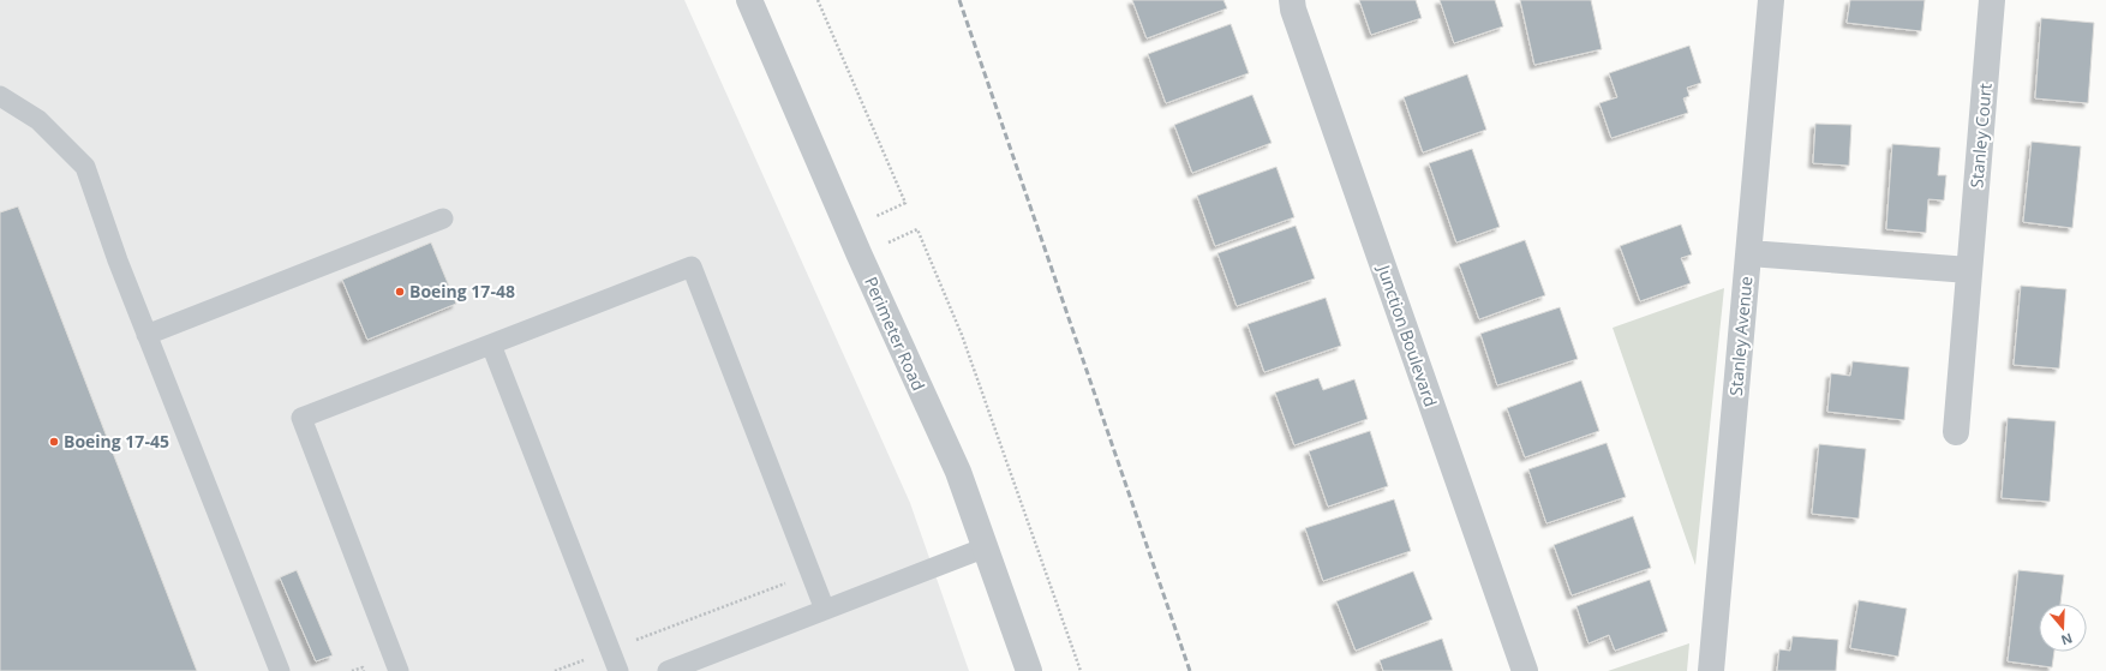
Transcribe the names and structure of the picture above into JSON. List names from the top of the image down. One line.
{"streets":{"street":["Stanley Court","Perimeter Road","Junction Boulevard","Stanley Avenue"]},"places":["Boeing 17-48","Boeing 17-45"],"north":"bottom"}
